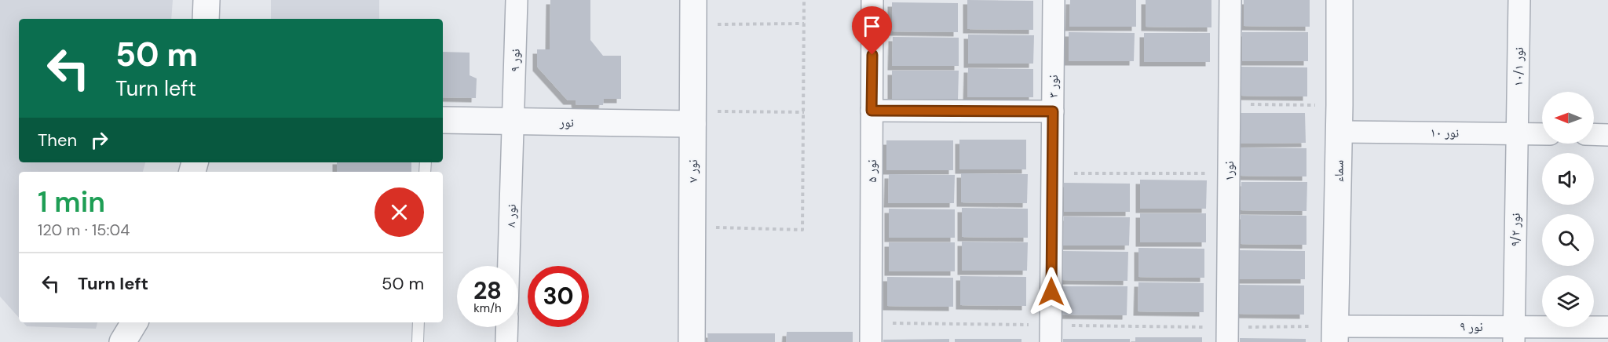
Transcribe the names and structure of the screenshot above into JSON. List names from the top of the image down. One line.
{"streets":{"street":["نور ۹","نور ۱۰/۱","نور ۳","نور","نور ۱۰","نور ۷","نور ۵","نور۱","سماء","نور ۸","نور ۹/۲"]},"crossings":[["نور ۹","نور"],["نور ۹","سماء"],["نور ۹","نور ۸"],["نور ۹","نور ۹/۲"],["نور ۱۰/۱","نور ۱۰"],["نور ۱۰/۱","نور ۹/۲"],["نور","نور ۷"],["نور","نور ۸"],["نور ۱۰","سماء"],["نور ۱۰","نور ۹/۲"]],"north":"left","page":{"turn":["50 m","Turn left"],"then":"Then","heading":["1 min","120 m · 15:04"],"list":[{"name":"Turn left","value":"50 m"}],"speed":"28 km/h","limit":"30"}}
